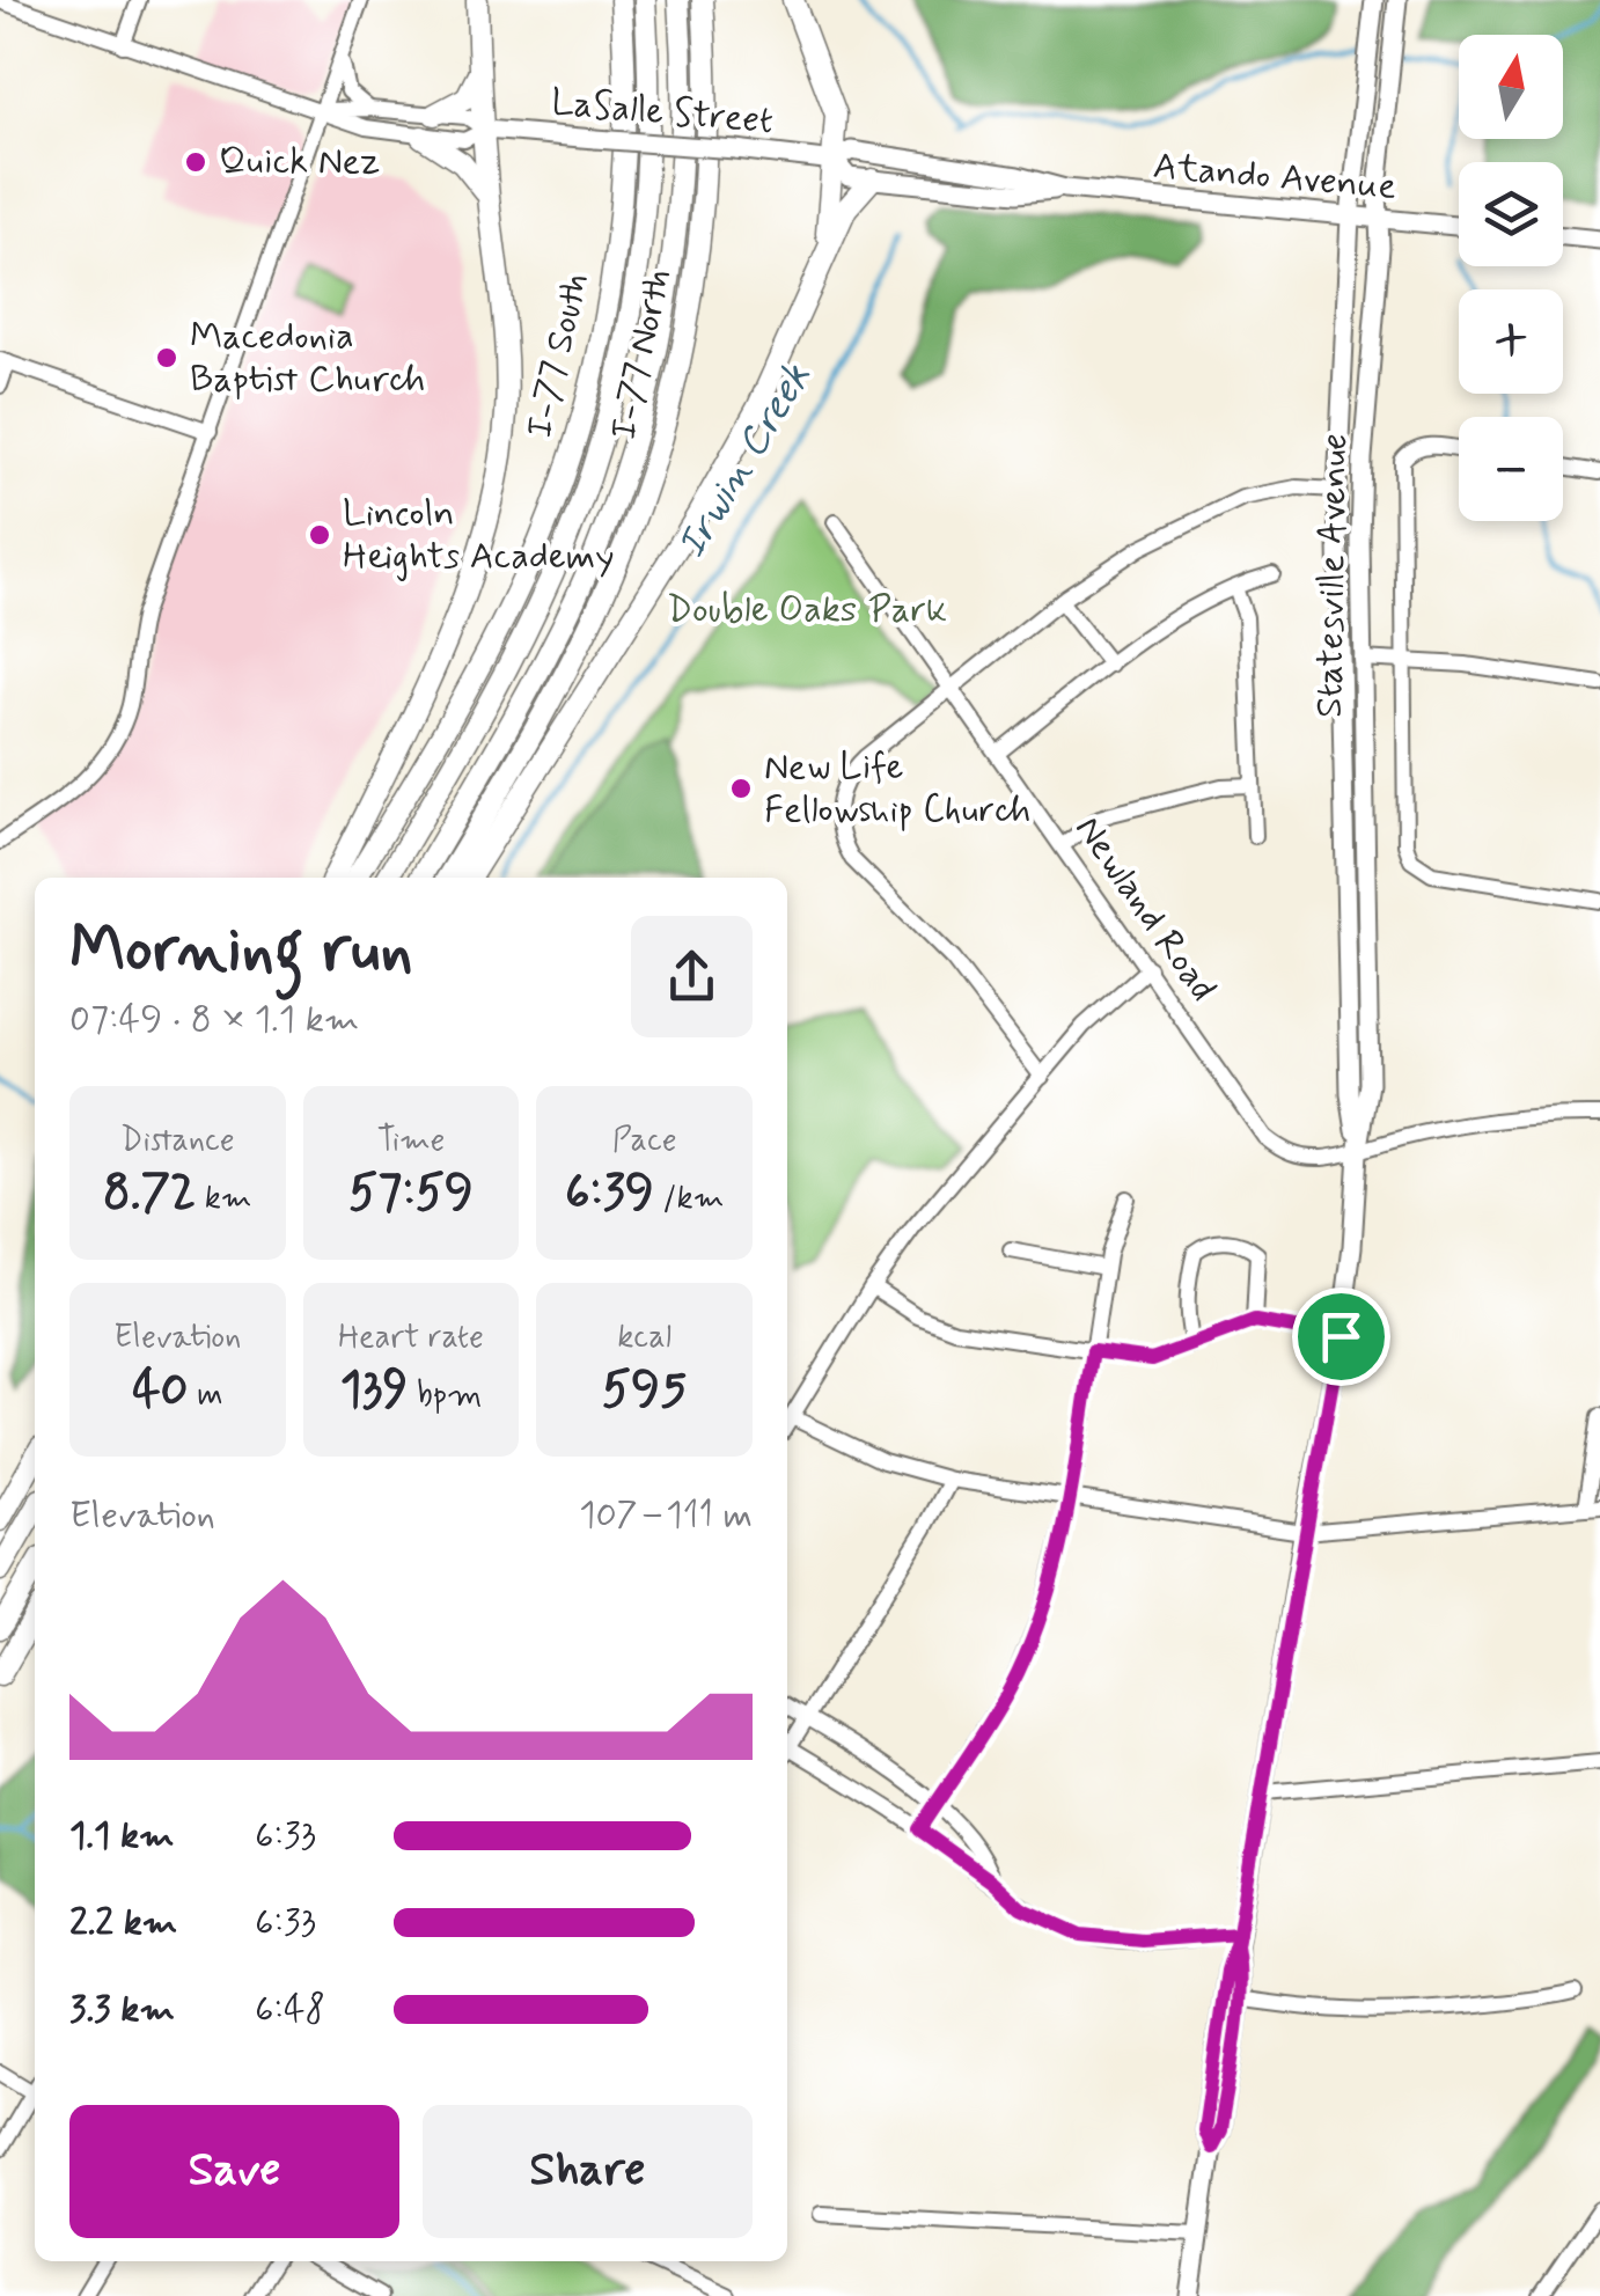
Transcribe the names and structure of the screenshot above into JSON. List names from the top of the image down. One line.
{"streets":{"highway":["I-77 North","I-77 South"],"main road":["LaSalle Street","Atando Avenue","Statesville Avenue"],"street":["Newland Road"]},"crossings":[["LaSalle Street","Atando Avenue"],["Atando Avenue","Statesville Avenue"],["Statesville Avenue","Newland Road"]],"water":["Irwin Creek"],"parks":["Double Oaks Park"],"places":["Quick Nez","Macedonia Baptist Church","Lincoln Heights Academy","New Life Fellowship Church"],"north":"top","page":{"map_buttons":["+","−"],"heading":["Morning run","07:49 · 8 × 1.1 km"],"stats":[["Distance","8.72 km"],["Time","57:59"],["Pace","6:39 /km"],["Elevation","40 m"],["Heart rate","139 bpm"],["kcal","595"]],"chart":["Elevation","107–111 m"],"list":[{"name":"1.1 km","note":"6:33"},{"name":"2.2 km","note":"6:33"},{"name":"3.3 km","note":"6:48"}],"buttons":["Save","Share"]}}
